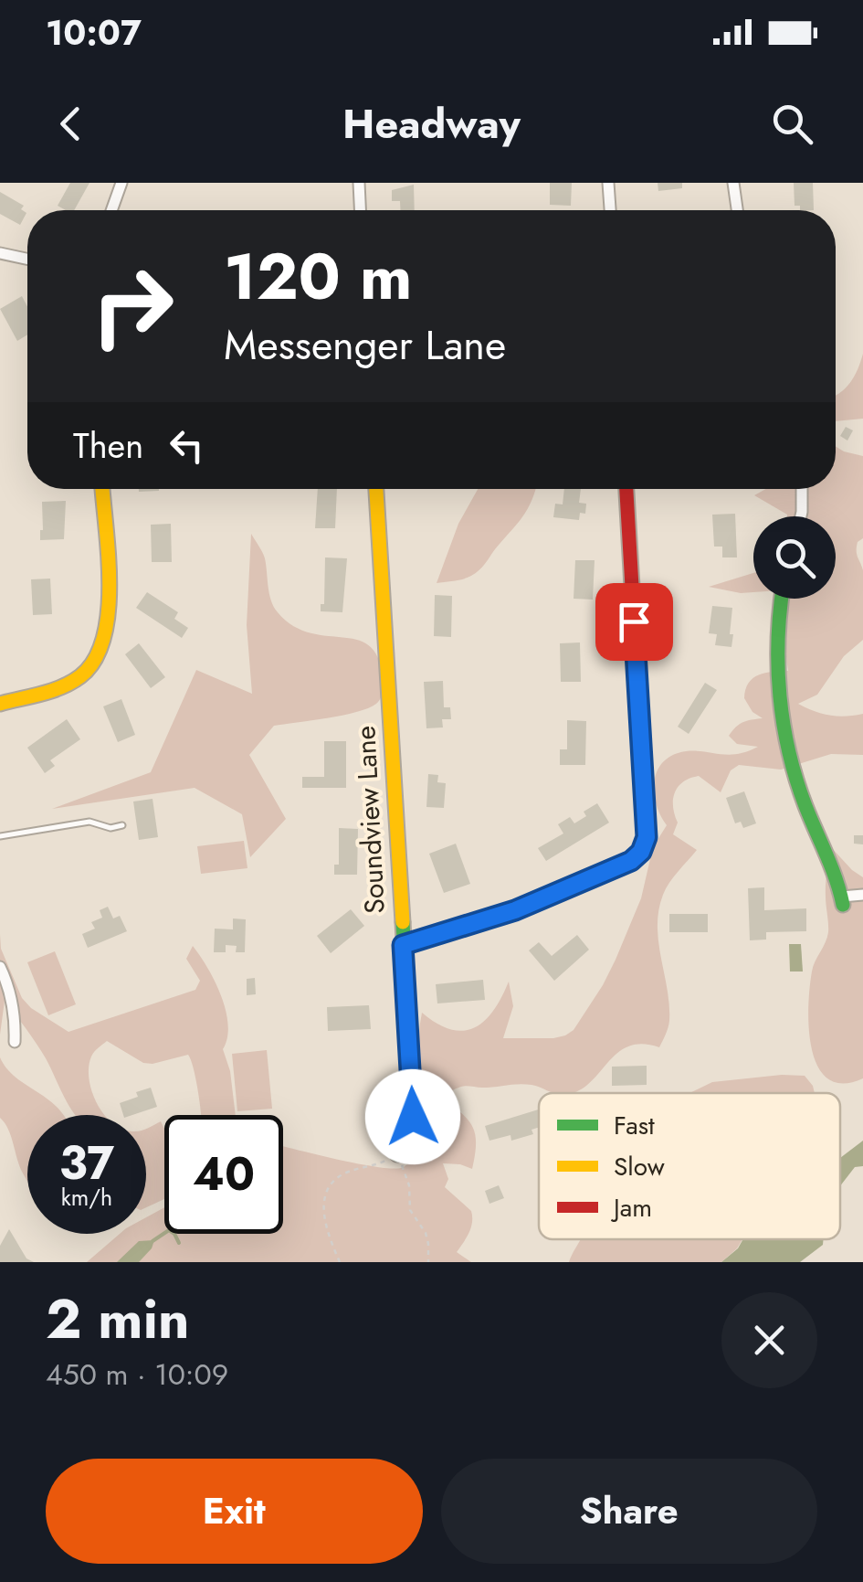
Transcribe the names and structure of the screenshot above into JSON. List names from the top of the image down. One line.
{"streets":{"street":["Soundview Lane"]},"legend":["Fast","Slow","Jam"],"page":{"status":"10:07","header":"Headway","turn":["120 m","Messenger Lane"],"then":"Then","speed":"37 km/h","limit":"40","heading":["2 min","450 m · 10:09"],"buttons":["Exit","Share"]}}
